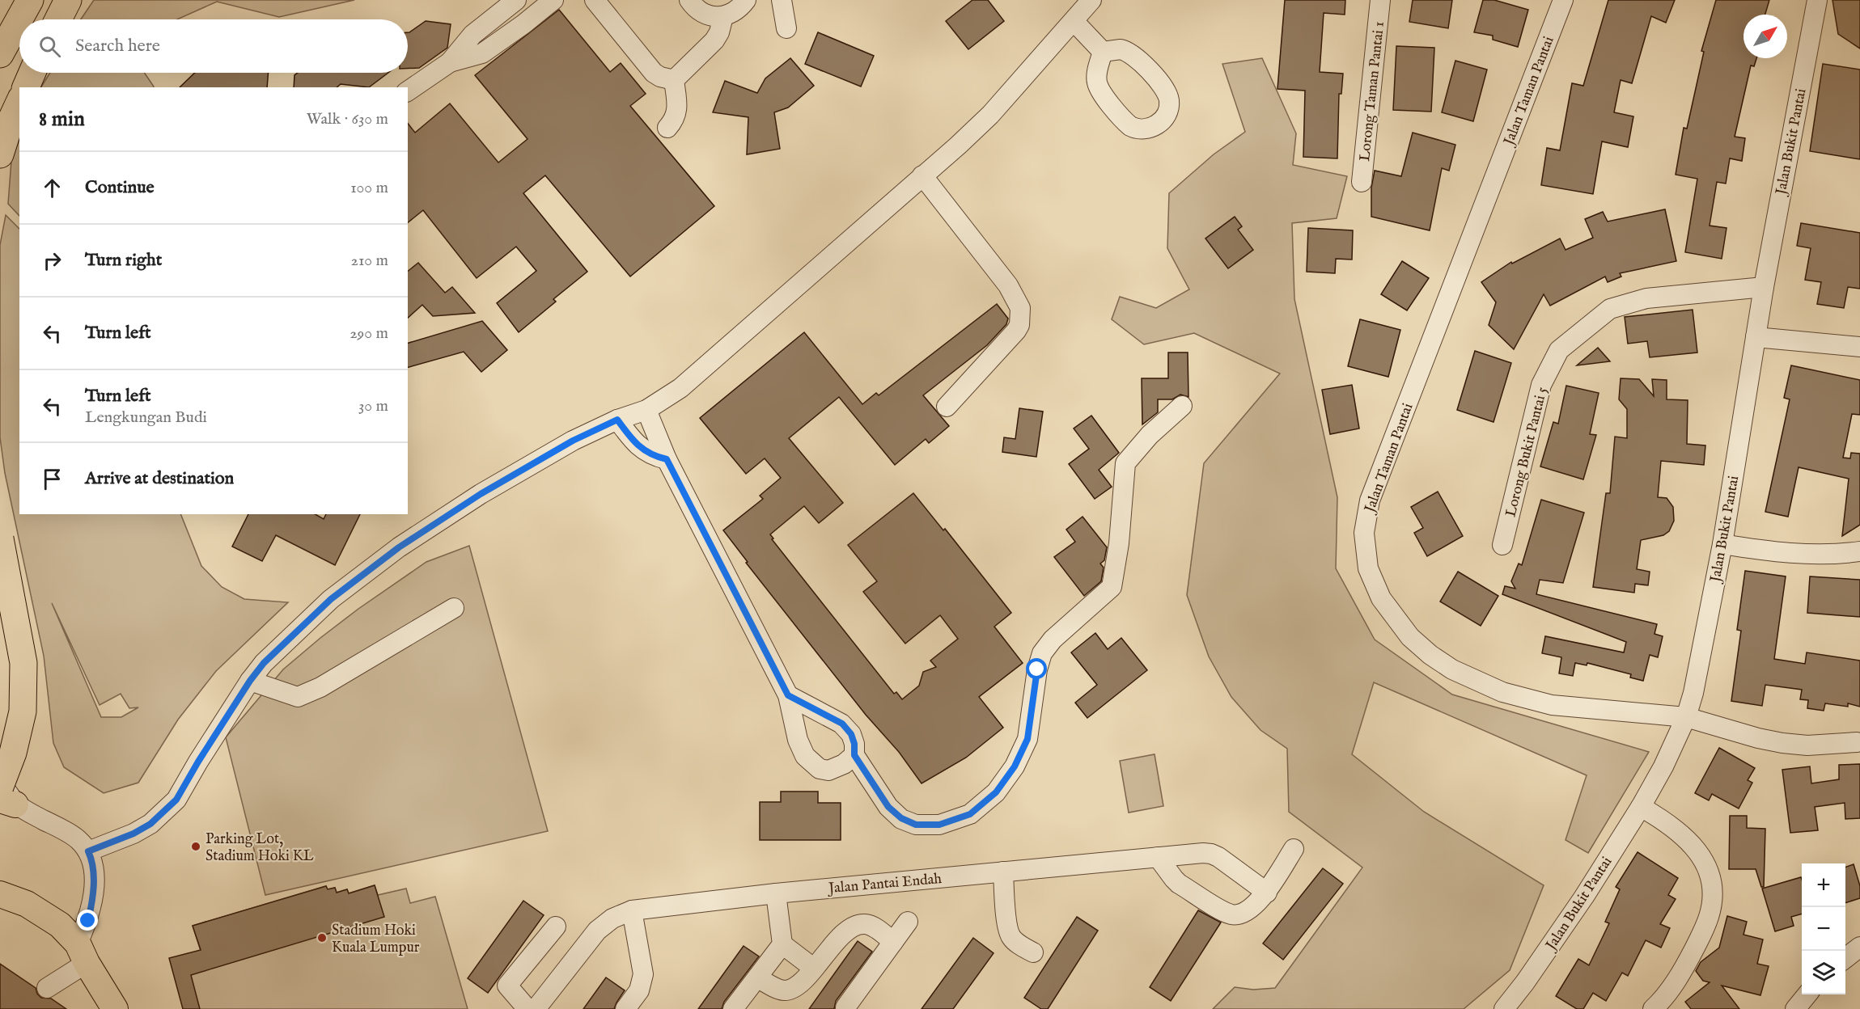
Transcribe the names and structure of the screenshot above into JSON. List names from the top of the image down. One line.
{"streets":{"street":["Jalan Taman Pantai","Lorong Taman Pantai 1","Jalan Bukit Pantai","Lorong Bukit Pantai 5","Jalan Pantai Endah"]},"crossings":[["Jalan Taman Pantai","Jalan Bukit Pantai"],["Jalan Bukit Pantai","Lorong Bukit Pantai 5"]],"places":["Parking Lot, Stadium Hoki KL","Stadium Hoki Kuala Lumpur"],"north":"top right","page":{"search":"Search here","heading":["8 min","Walk · 630 m"],"list":[["Continue","100 m"],["Turn right","210 m"],["Turn left","290 m"],["Turn left","Lengkungan Budi","30 m"],"Arrive at destination"],"map_buttons":["+","−"]}}
